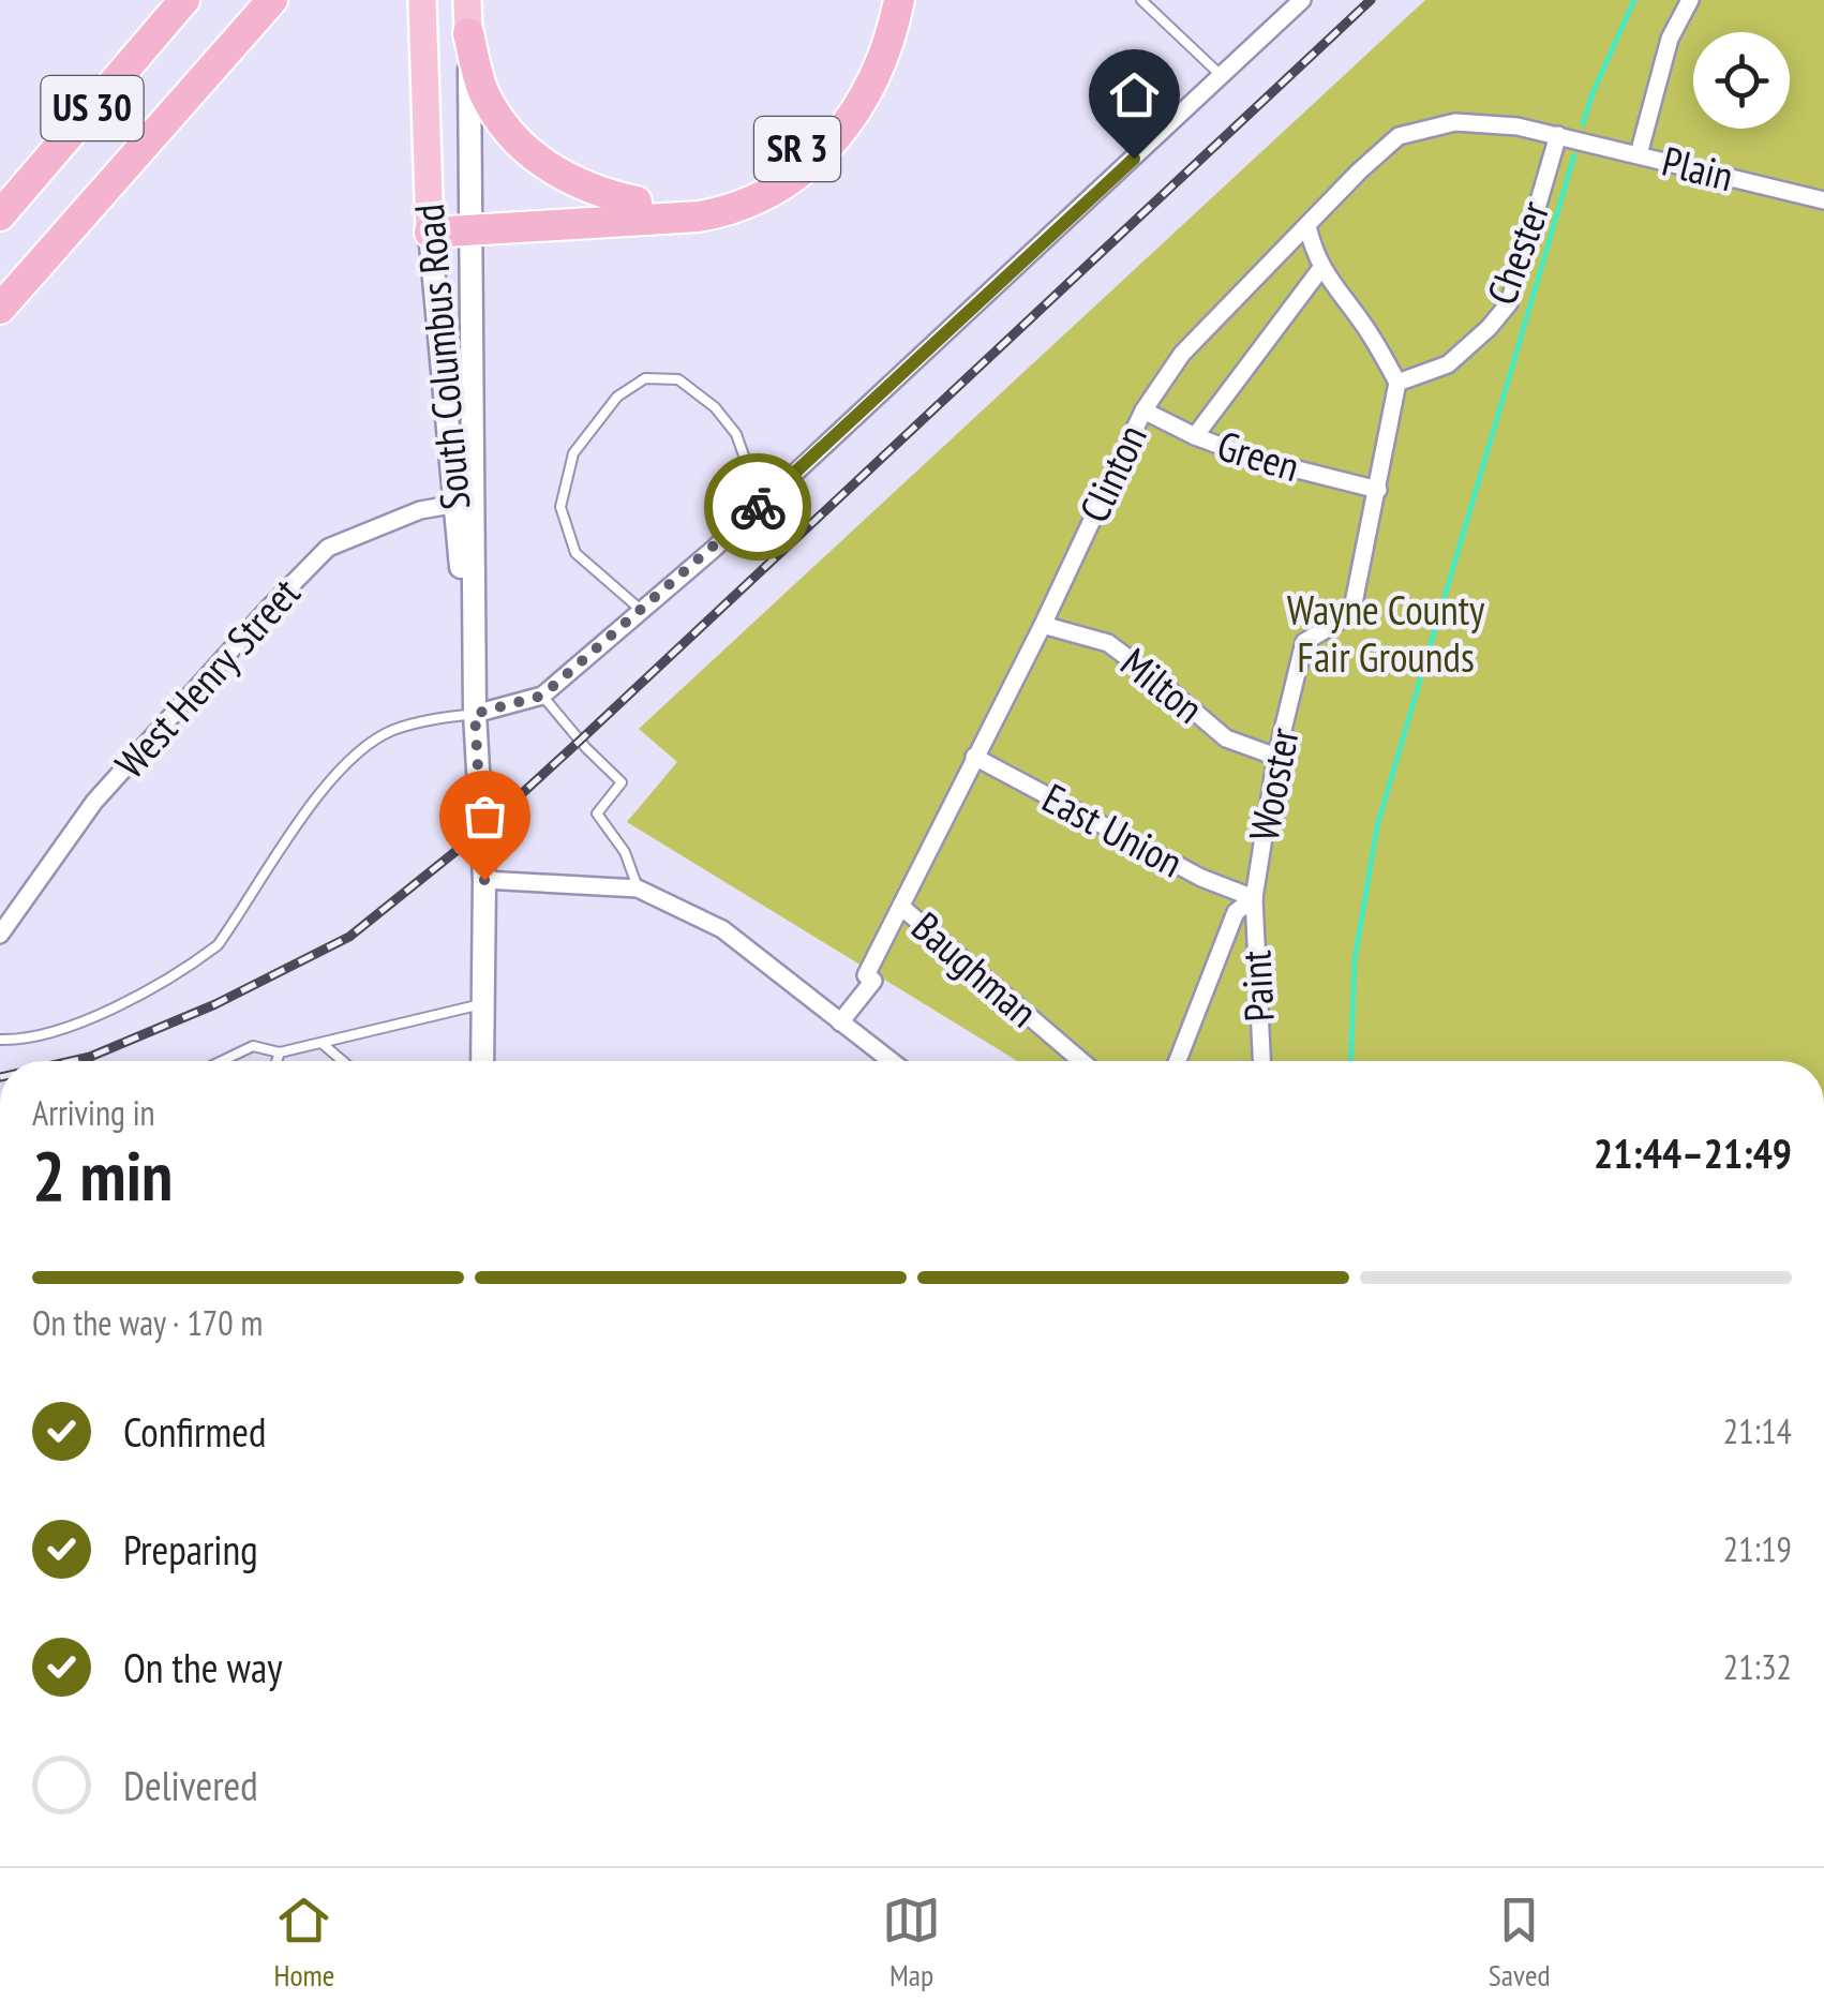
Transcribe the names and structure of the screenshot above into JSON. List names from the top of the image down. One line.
{"streets":{"highway":["US 30","SR 3","South Columbus Road"],"street":["Plain","Chester","Green","Clinton","West Henry Street","Milton","Wooster","East Union","Baughman","Paint"]},"crossings":[["SR 3","South Columbus Road"],["Plain","Chester"],["Plain","Clinton"],["Chester","Clinton"],["Chester","Wooster"],["South Columbus Road","West Henry Street"],["Green","Clinton"],["Green","Wooster"],["Clinton","Milton"],["Clinton","East Union"],["Clinton","Baughman"],["Milton","Wooster"],["Wooster","East Union"],["Wooster","Paint"],["East Union","Paint"]],"parks":["Wayne County Fair Grounds"],"page":{"heading":["2 min","Arriving in","21:44–21:49"],"bar":"On the way · 170 m","list":[["Confirmed","21:14"],["Preparing","21:19"],["On the way","21:32"],"Delivered"],"tabs":["Home","Map","Saved"]}}
